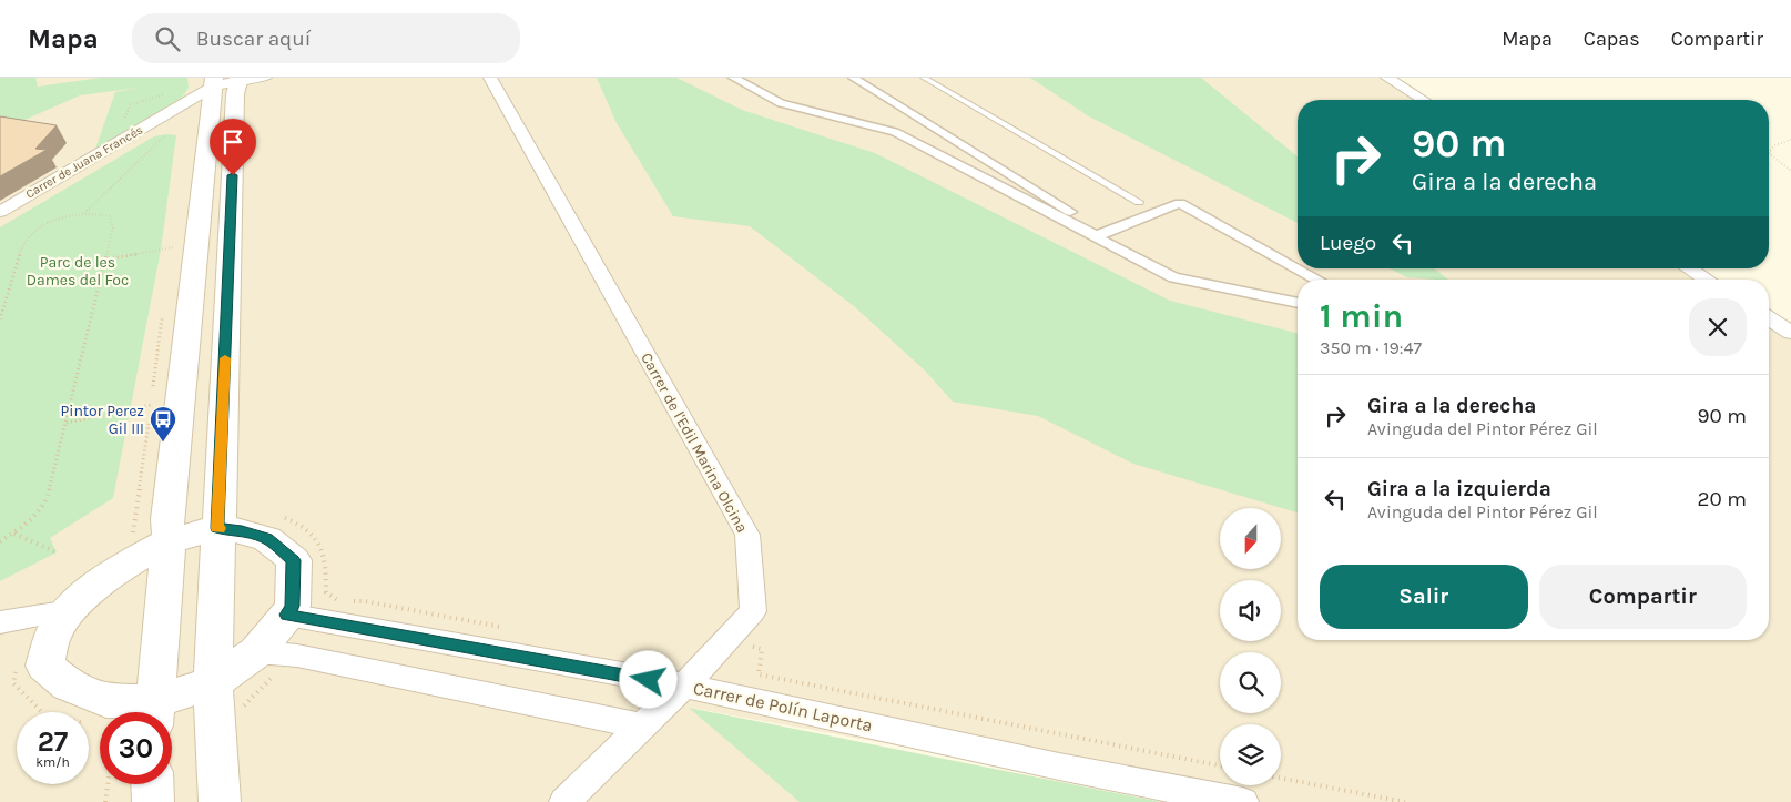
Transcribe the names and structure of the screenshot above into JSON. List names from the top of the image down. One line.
{"streets":{"street":["Carrer de Juana Francés","Carrer de l'Edil Marina Olcina","Carrer de Polín Laporta"]},"crossings":[["Carrer de l'Edil Marina Olcina","Carrer de Polín Laporta"]],"parks":["Parc de les Dames del Foc"],"places":{"bus stop":["Pintor Perez Gil III"]},"north":"bottom","page":{"header":"Mapa","search":"Buscar aquí","nav":["Mapa","Capas","Compartir"],"turn":["90 m","Gira a la derecha"],"then":"Luego","heading":["1 min","350 m · 19:47"],"list":[{"name":"Gira a la derecha","note":"Avinguda del Pintor Pérez Gil","value":"90 m"},{"name":"Gira a la izquierda","note":"Avinguda del Pintor Pérez Gil","value":"20 m"}],"buttons":["Salir","Compartir"],"speed":"27 km/h","limit":"30"}}
